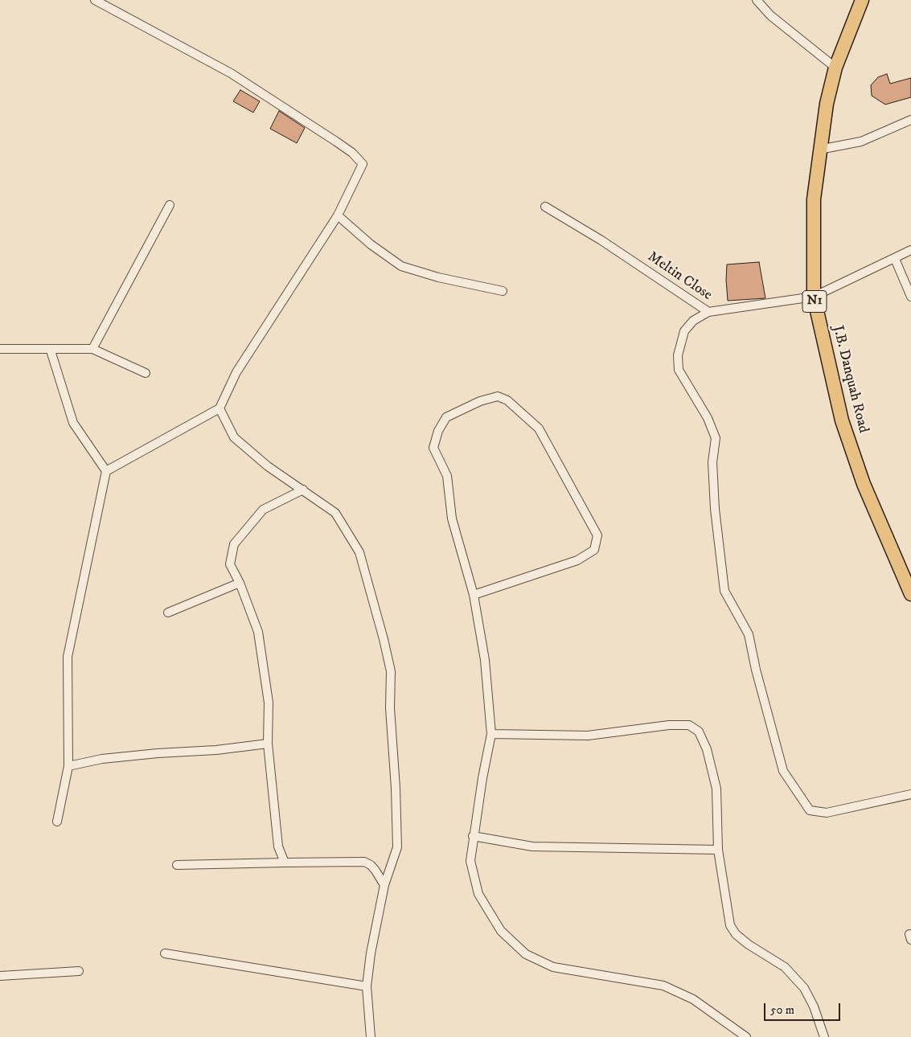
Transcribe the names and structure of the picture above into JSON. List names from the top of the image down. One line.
{"streets":{"highway":["N1","J.B. Danquah Road"],"street":["Meltin Close"]},"crossings":[["Meltin Close","J.B. Danquah Road"]],"scale_bar":"50 m"}
